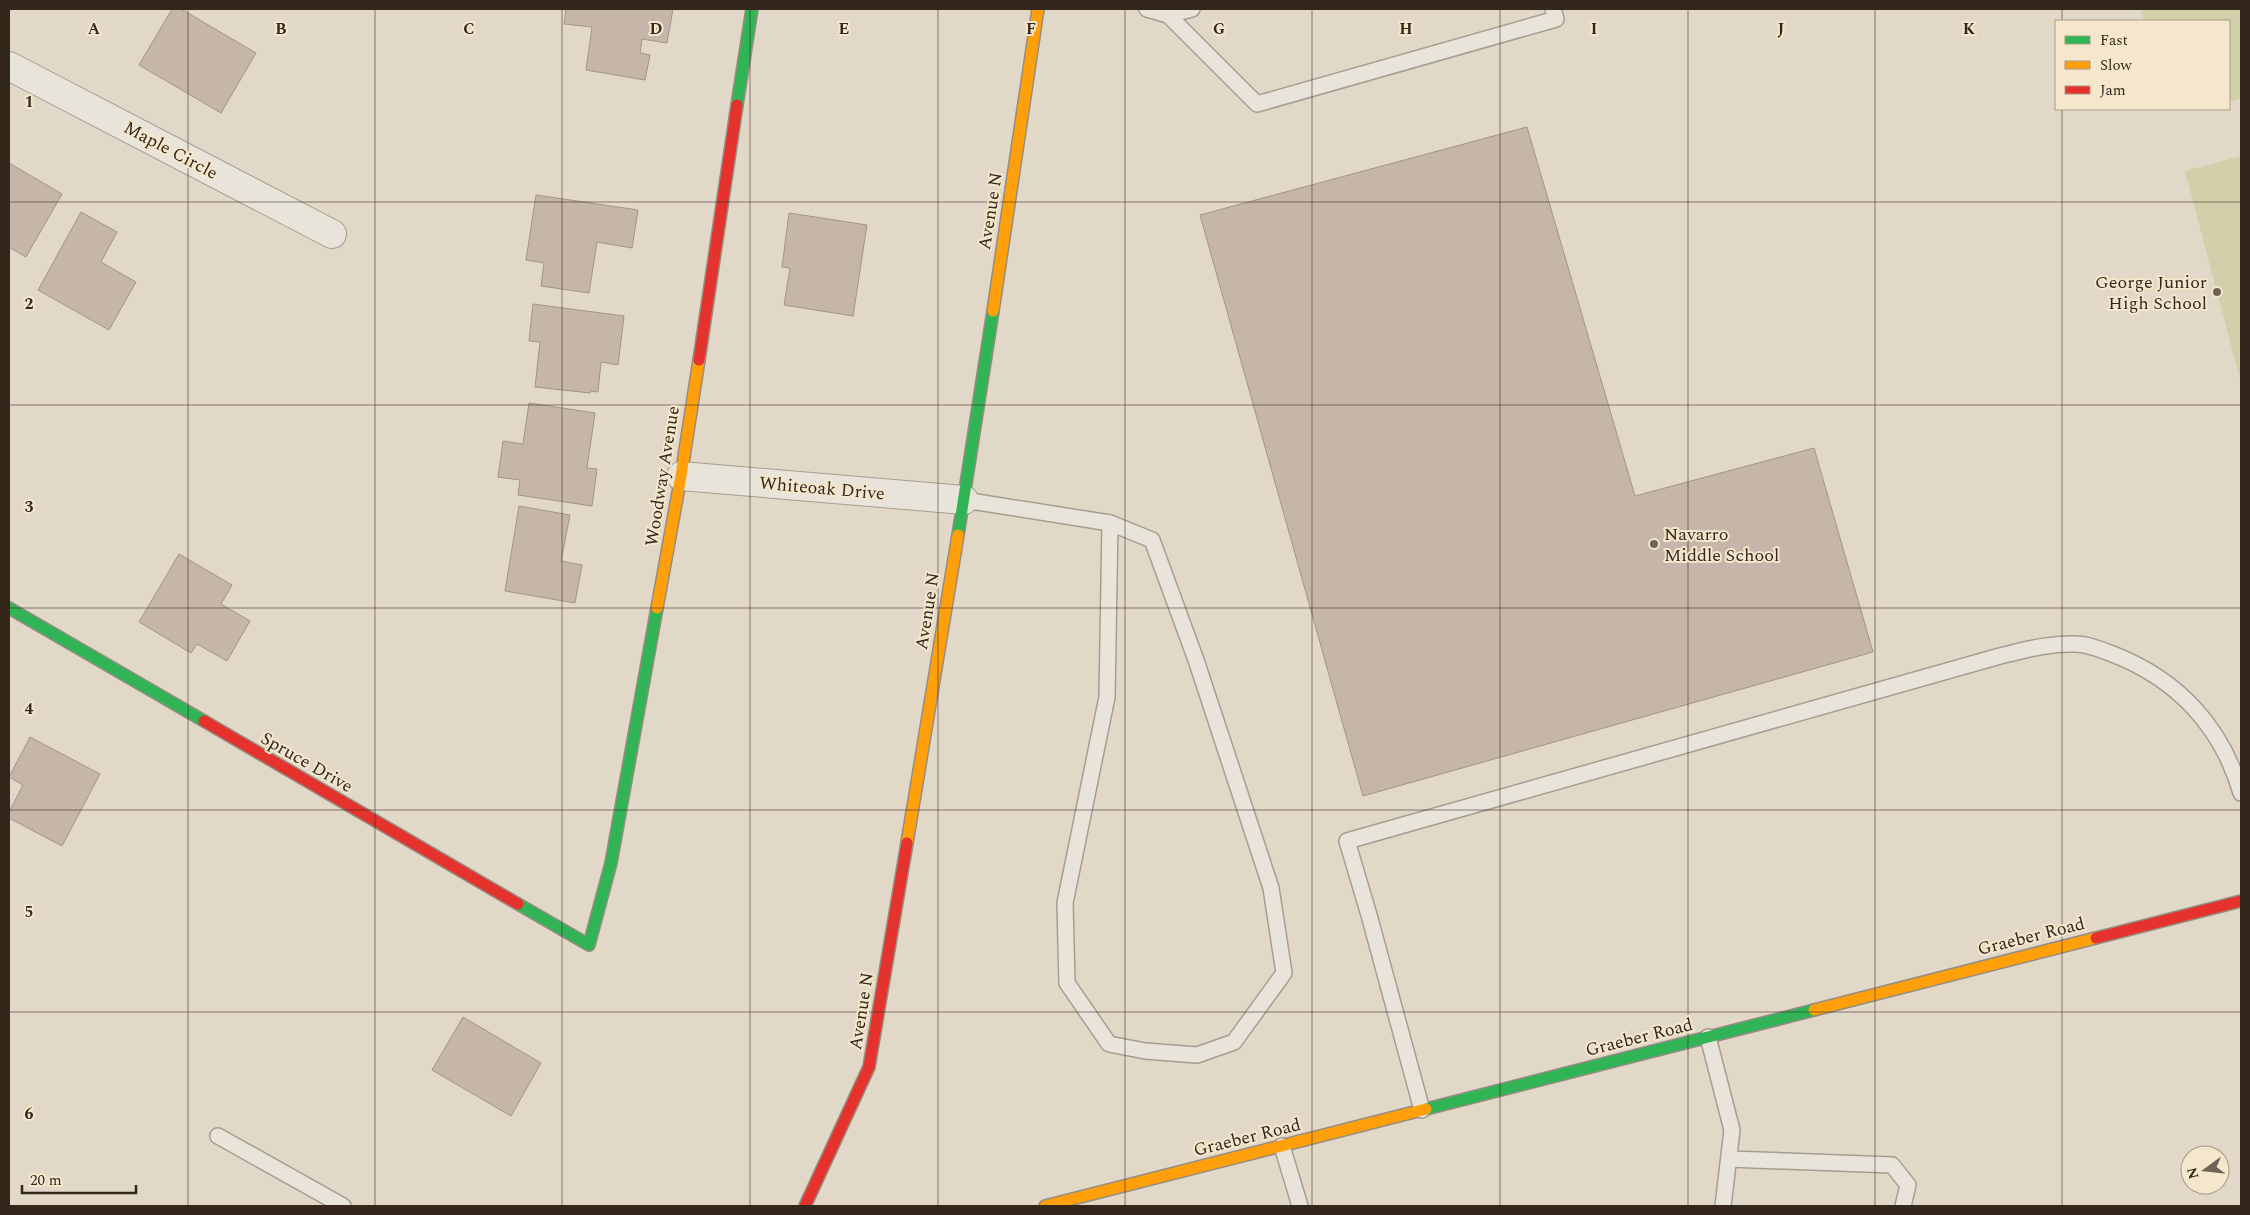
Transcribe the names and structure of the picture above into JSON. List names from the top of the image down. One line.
{"streets":{"street":["Maple Circle","Avenue N","Woodway Avenue","Whiteoak Drive","Spruce Drive","Graeber Road"]},"crossings":[["Avenue N","Whiteoak Drive"],["Woodway Avenue","Whiteoak Drive"],["Woodway Avenue","Spruce Drive"]],"places":["George Junior High School","Navarro Middle School"],"legend":["Fast","Slow","Jam"],"scale_bar":"20 m","north":"left","grid":{"columns":["A","B","C","D","E","F","G","H","I","J","K"],"rows":["1","2","3","4","5","6"]}}
